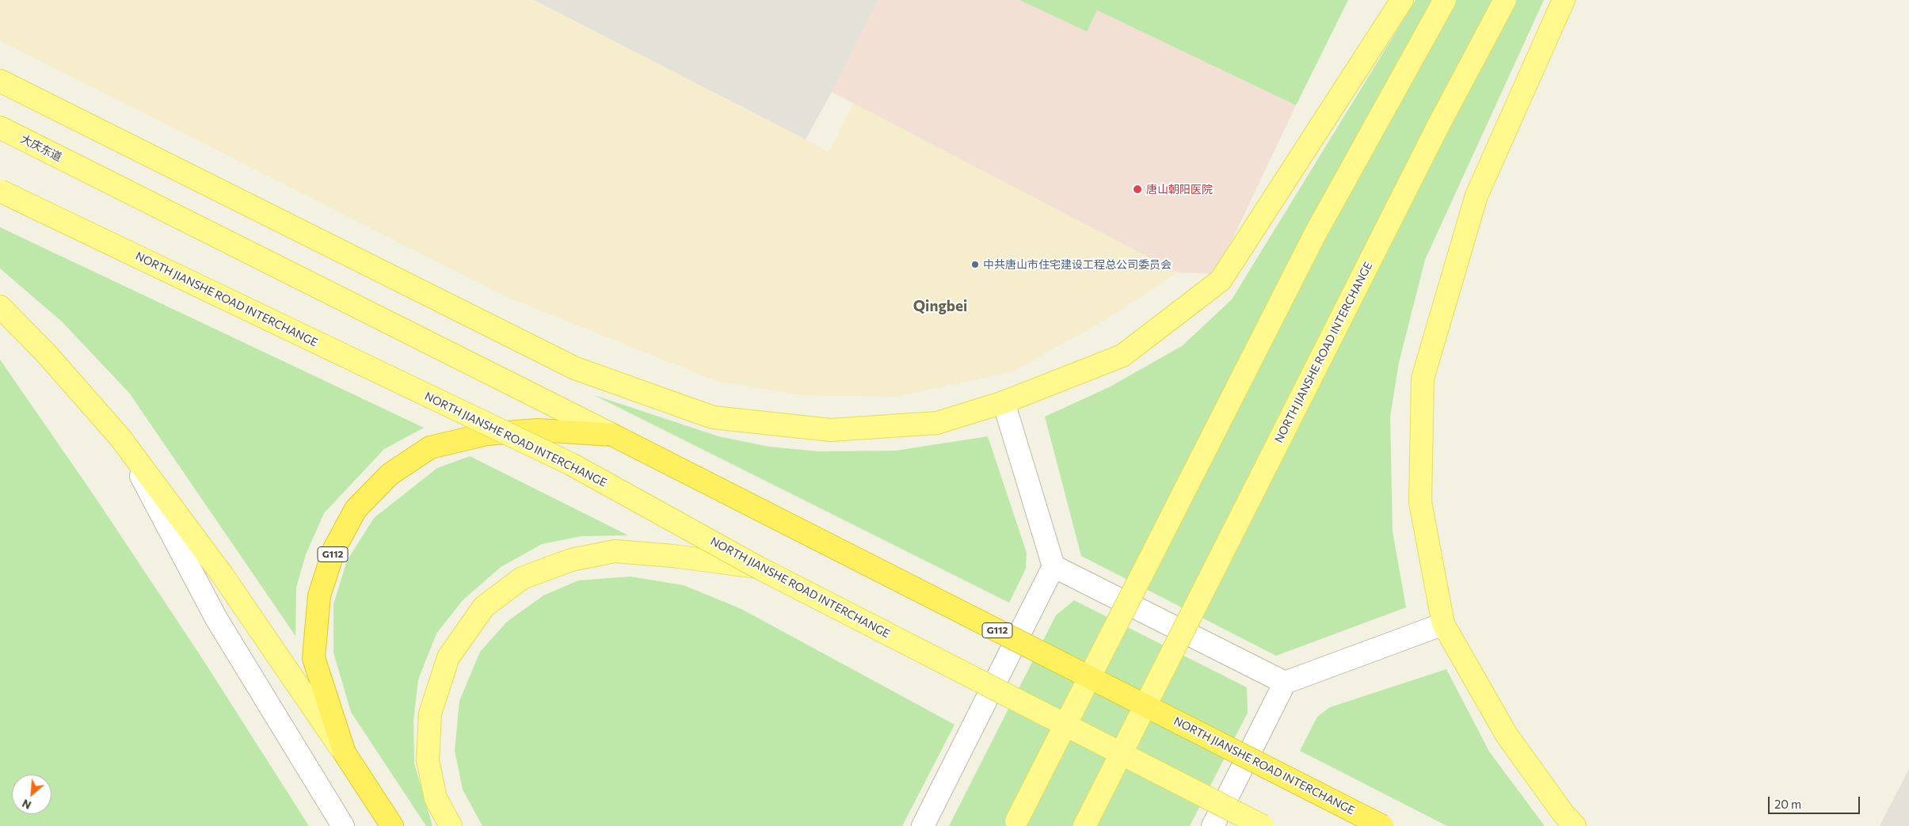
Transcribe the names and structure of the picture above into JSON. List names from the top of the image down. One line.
{"streets":{"highway":["NORTH JIANSHE ROAD INTERCHANGE","G112"],"main road":["大庆东道"]},"crossings":[["大庆东道","NORTH JIANSHE ROAD INTERCHANGE"],["NORTH JIANSHE ROAD INTERCHANGE","G112"]],"districts":["Qingbei"],"places":["唐山朝阳医院","中共唐山市住宅建设工程总公司委员会"],"scale_bar":"20 m","north":"bottom left"}
